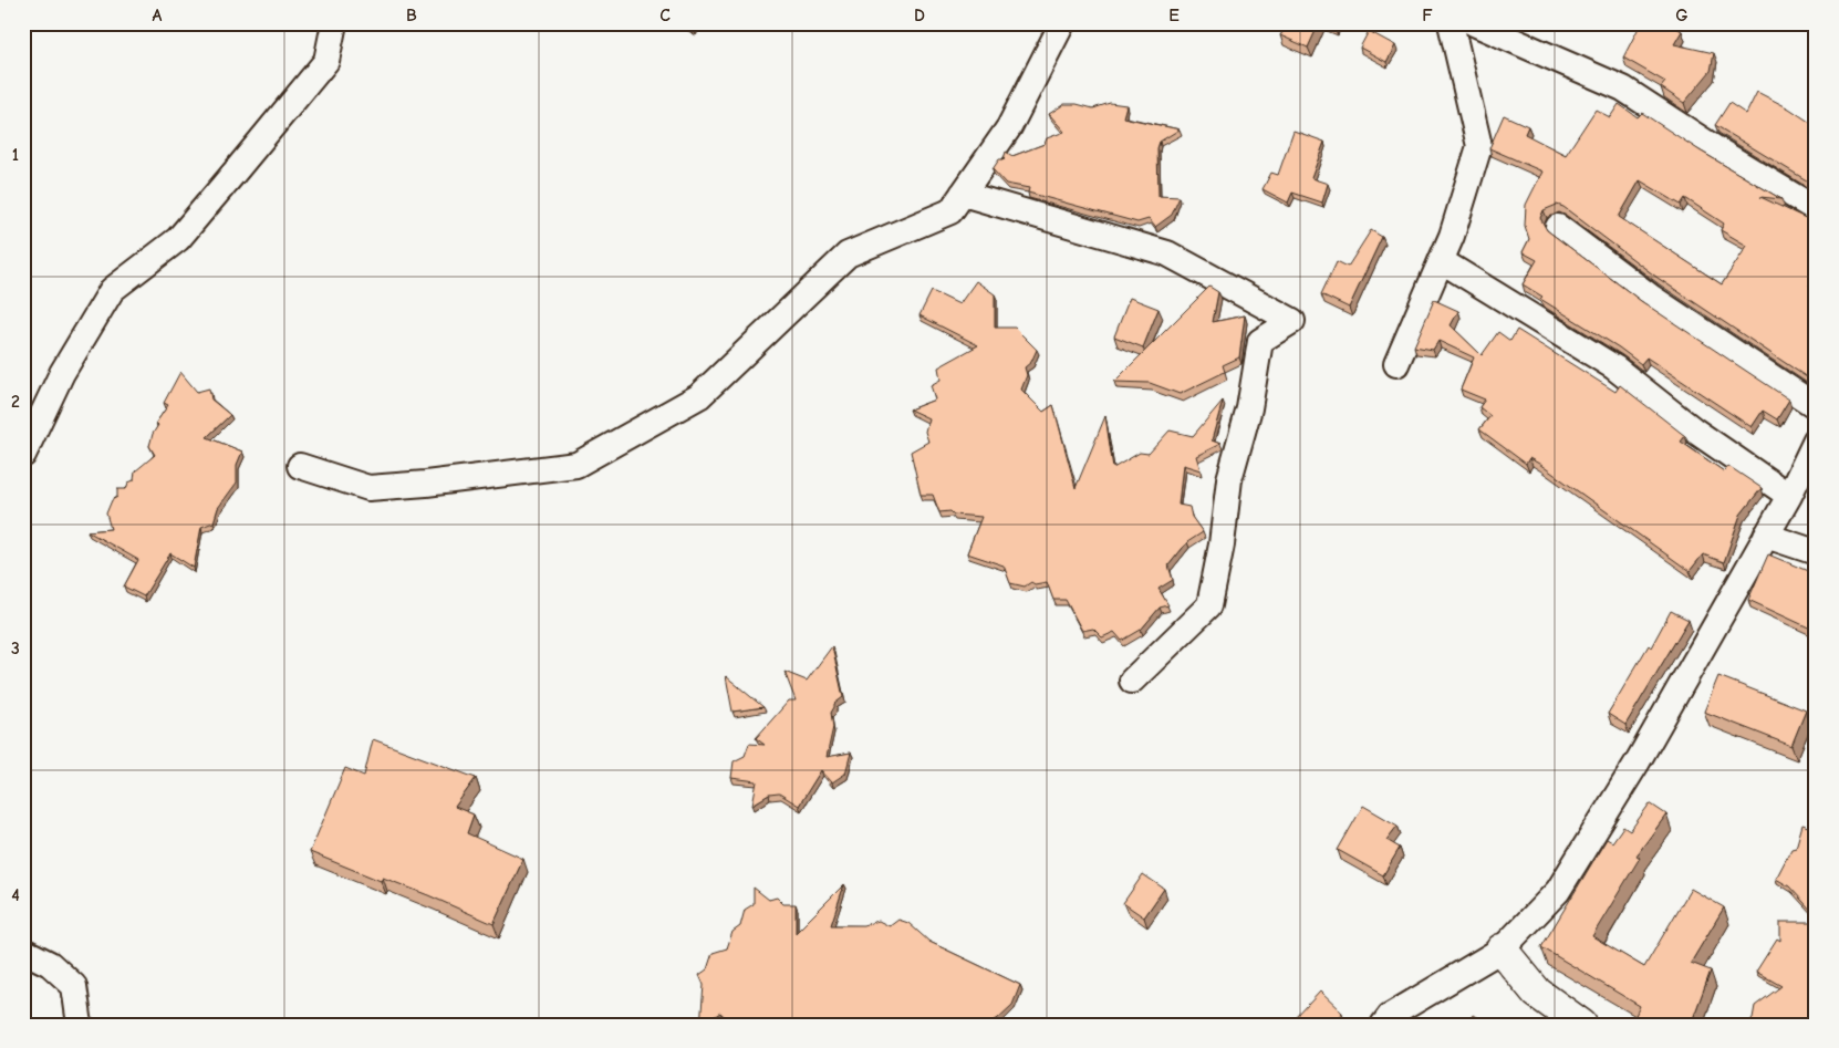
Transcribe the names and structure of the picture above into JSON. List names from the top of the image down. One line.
{"grid":{"columns":["A","B","C","D","E","F","G"],"rows":["1","2","3","4"]}}
